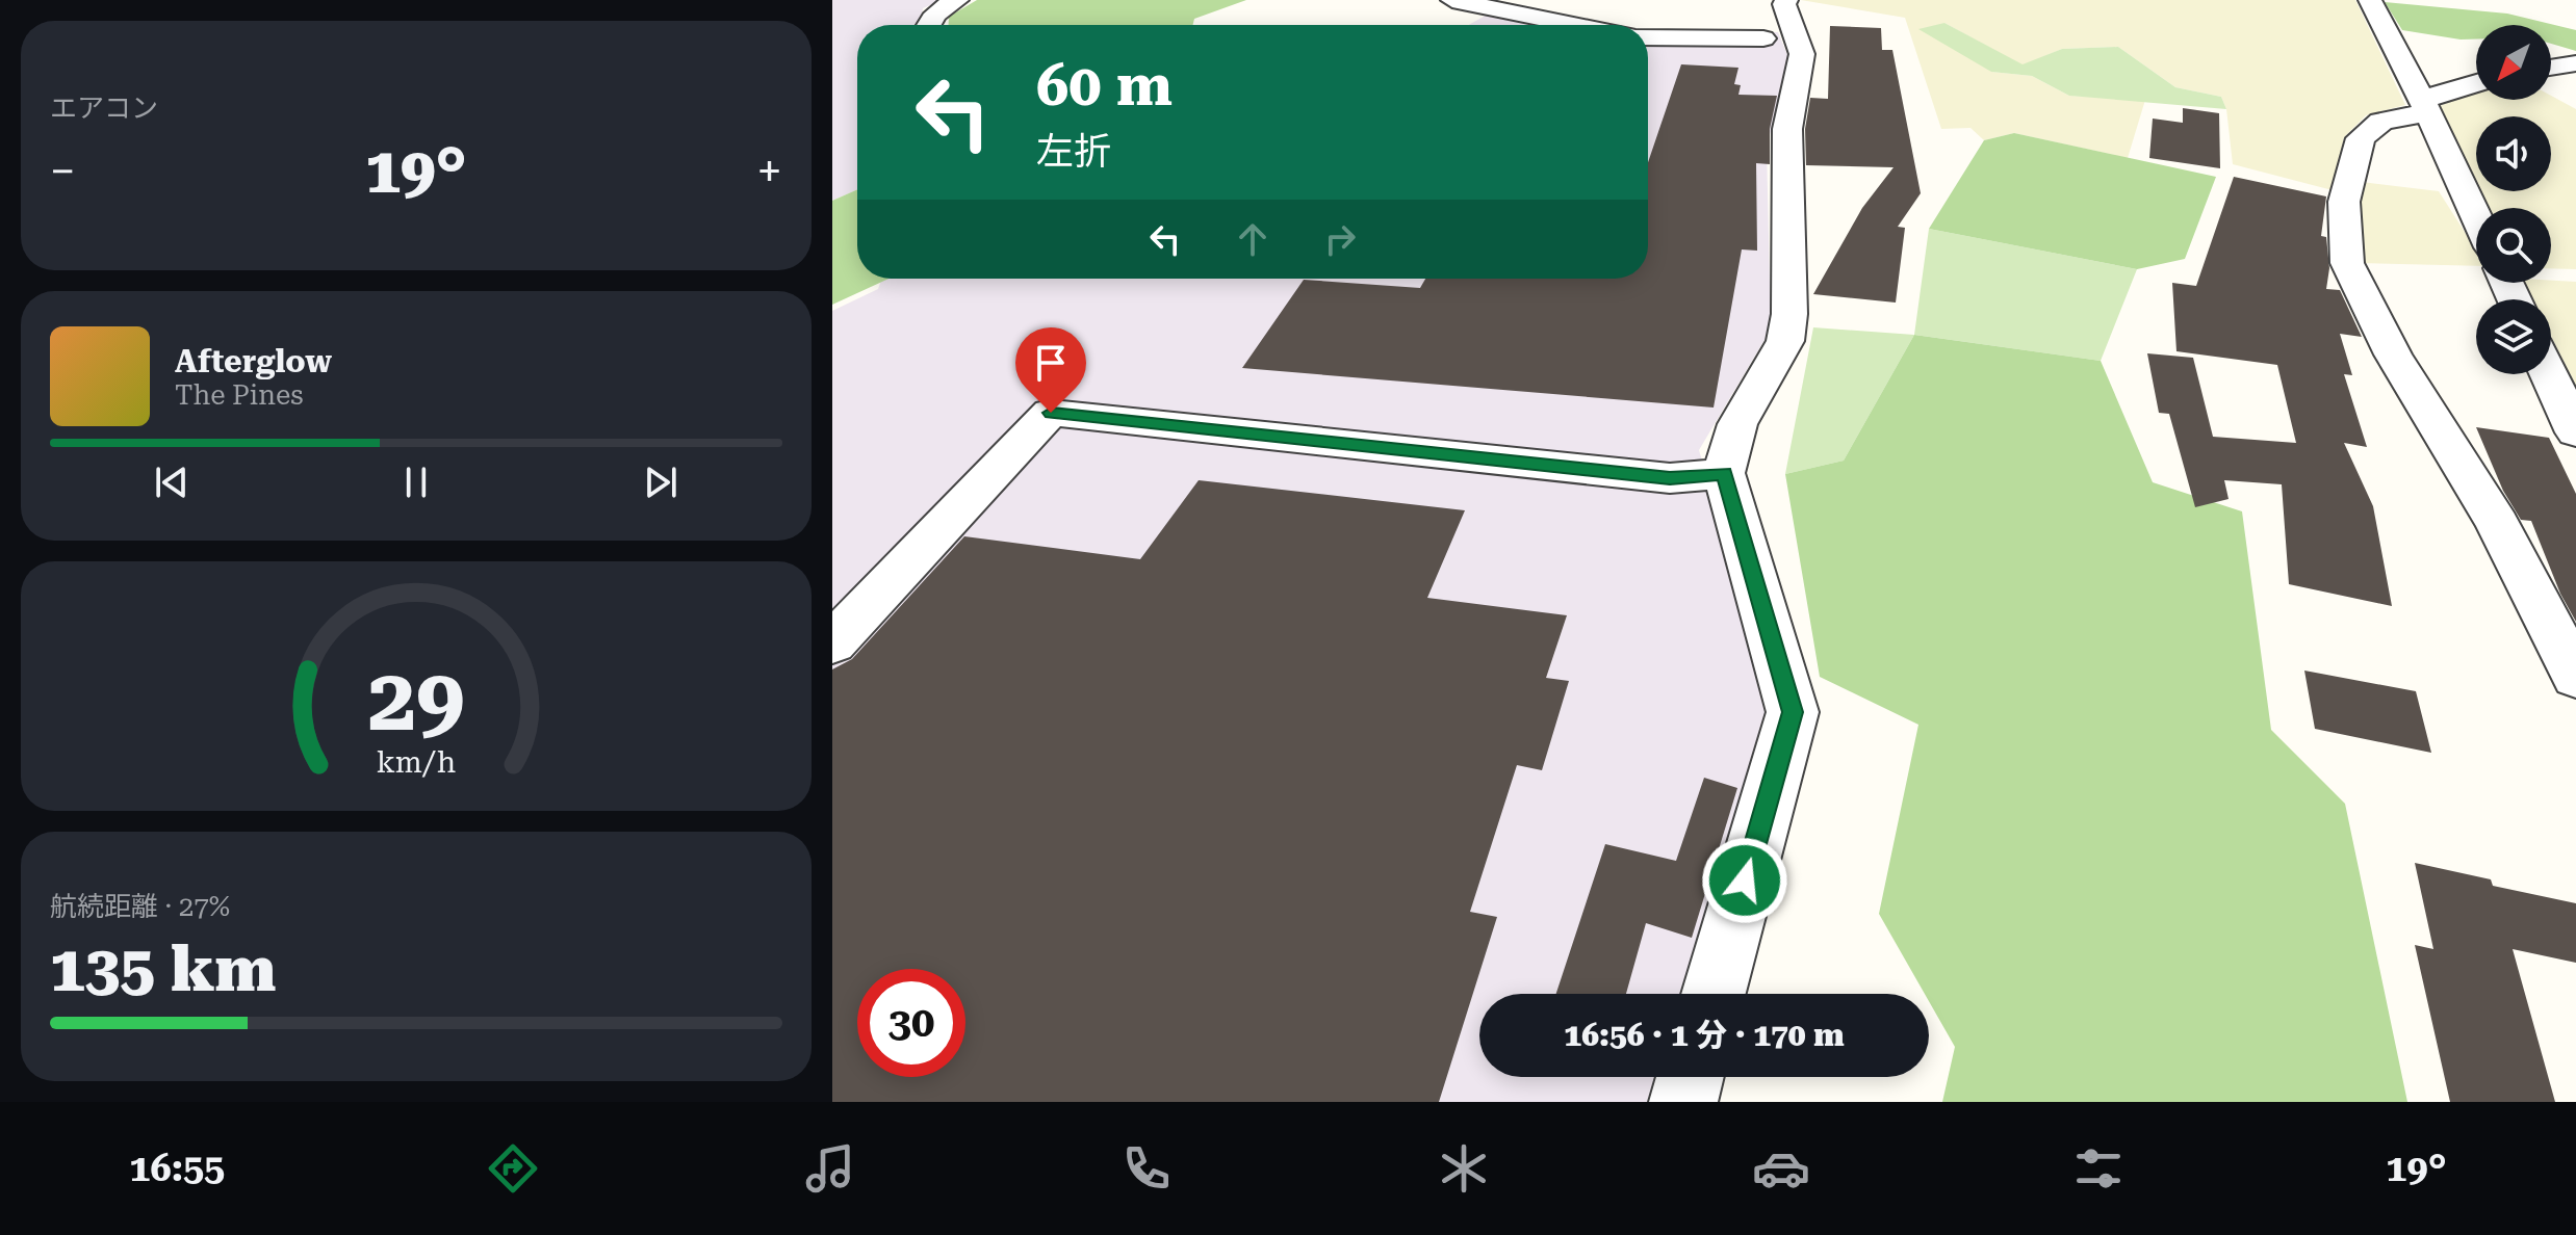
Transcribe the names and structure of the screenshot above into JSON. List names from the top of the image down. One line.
{"north":"bottom left","page":{"tile":["エアコン",["航続距離 · 27%","135 km"]],"turn":["60 m","左折"],"heat":["−","19°","+"],"song":["Afterglow","The Pines"],"limit":"30","trip":"16:56 · 1 分 · 170 m","tabs":["16:55","19°"],"gauge":["29","km/h"]}}
